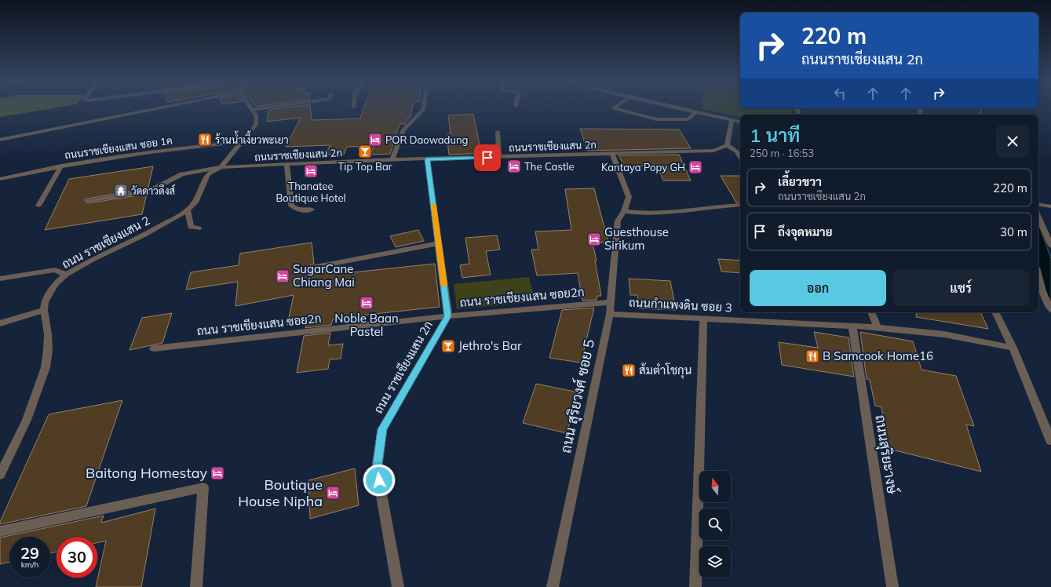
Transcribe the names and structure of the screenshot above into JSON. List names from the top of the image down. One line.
{"streets":{"street":["ถนนราชเชียงแสน 2ก","ถนนราชเชียงแสน ซอย 1ค","ถนน ราชเชียงแสน 2","ถนน ราชเชียงแสน ซอย2ก","ถนนกำแพงดิน ซอย 3","ถนน ราชเชียงแสน 2ก","ถนน สุริยวงศ์ ซอย 5","ถนนสุริยะางษ์"]},"crossings":[["ถนนราชเชียงแสน 2ก","ถนน ราชเชียงแสน 2"],["ถนนราชเชียงแสน 2ก","ถนน ราชเชียงแสน 2ก"],["ถนนราชเชียงแสน 2ก","ถนน สุริยวงศ์ ซอย 5"],["ถนนราชเชียงแสน ซอย 1ค","ถนน ราชเชียงแสน 2"],["ถนน ราชเชียงแสน ซอย2ก","ถนน ราชเชียงแสน 2ก"],["ถนน ราชเชียงแสน ซอย2ก","ถนน สุริยวงศ์ ซอย 5"],["ถนนกำแพงดิน ซอย 3","ถนน สุริยวงศ์ ซอย 5"],["ถนนกำแพงดิน ซอย 3","ถนนสุริยะางษ์"]],"places":{"restaurant":["ร้านน้ำเงี้ยวพะเยา","B Samcook Home16","ส้มตำโชกุน"],"hotel":["POR Daowadung","The Castle","Kantaya Popy GH","Thanatee Boutique Hotel","Guesthouse Sirikum","SugarCane Chiang Mai","Noble Baan Pastel","Baitong Homestay","Boutique House Nipha"],"bar":["Tip Top Bar","Jethro's Bar"],"temple":["วัดดาวดึงส์"]},"north":"top","page":{"turn":["220 m","ถนนราชเชียงแสน 2ก"],"heading":["1 นาที","250 m · 16:53"],"list":[{"name":"เลี้ยวขวา","note":"ถนนราชเชียงแสน 2ก","value":"220 m"},{"name":"ถึงจุดหมาย","value":"30 m"}],"buttons":["ออก","แชร์"],"speed":"29 km/h","limit":"30"}}
